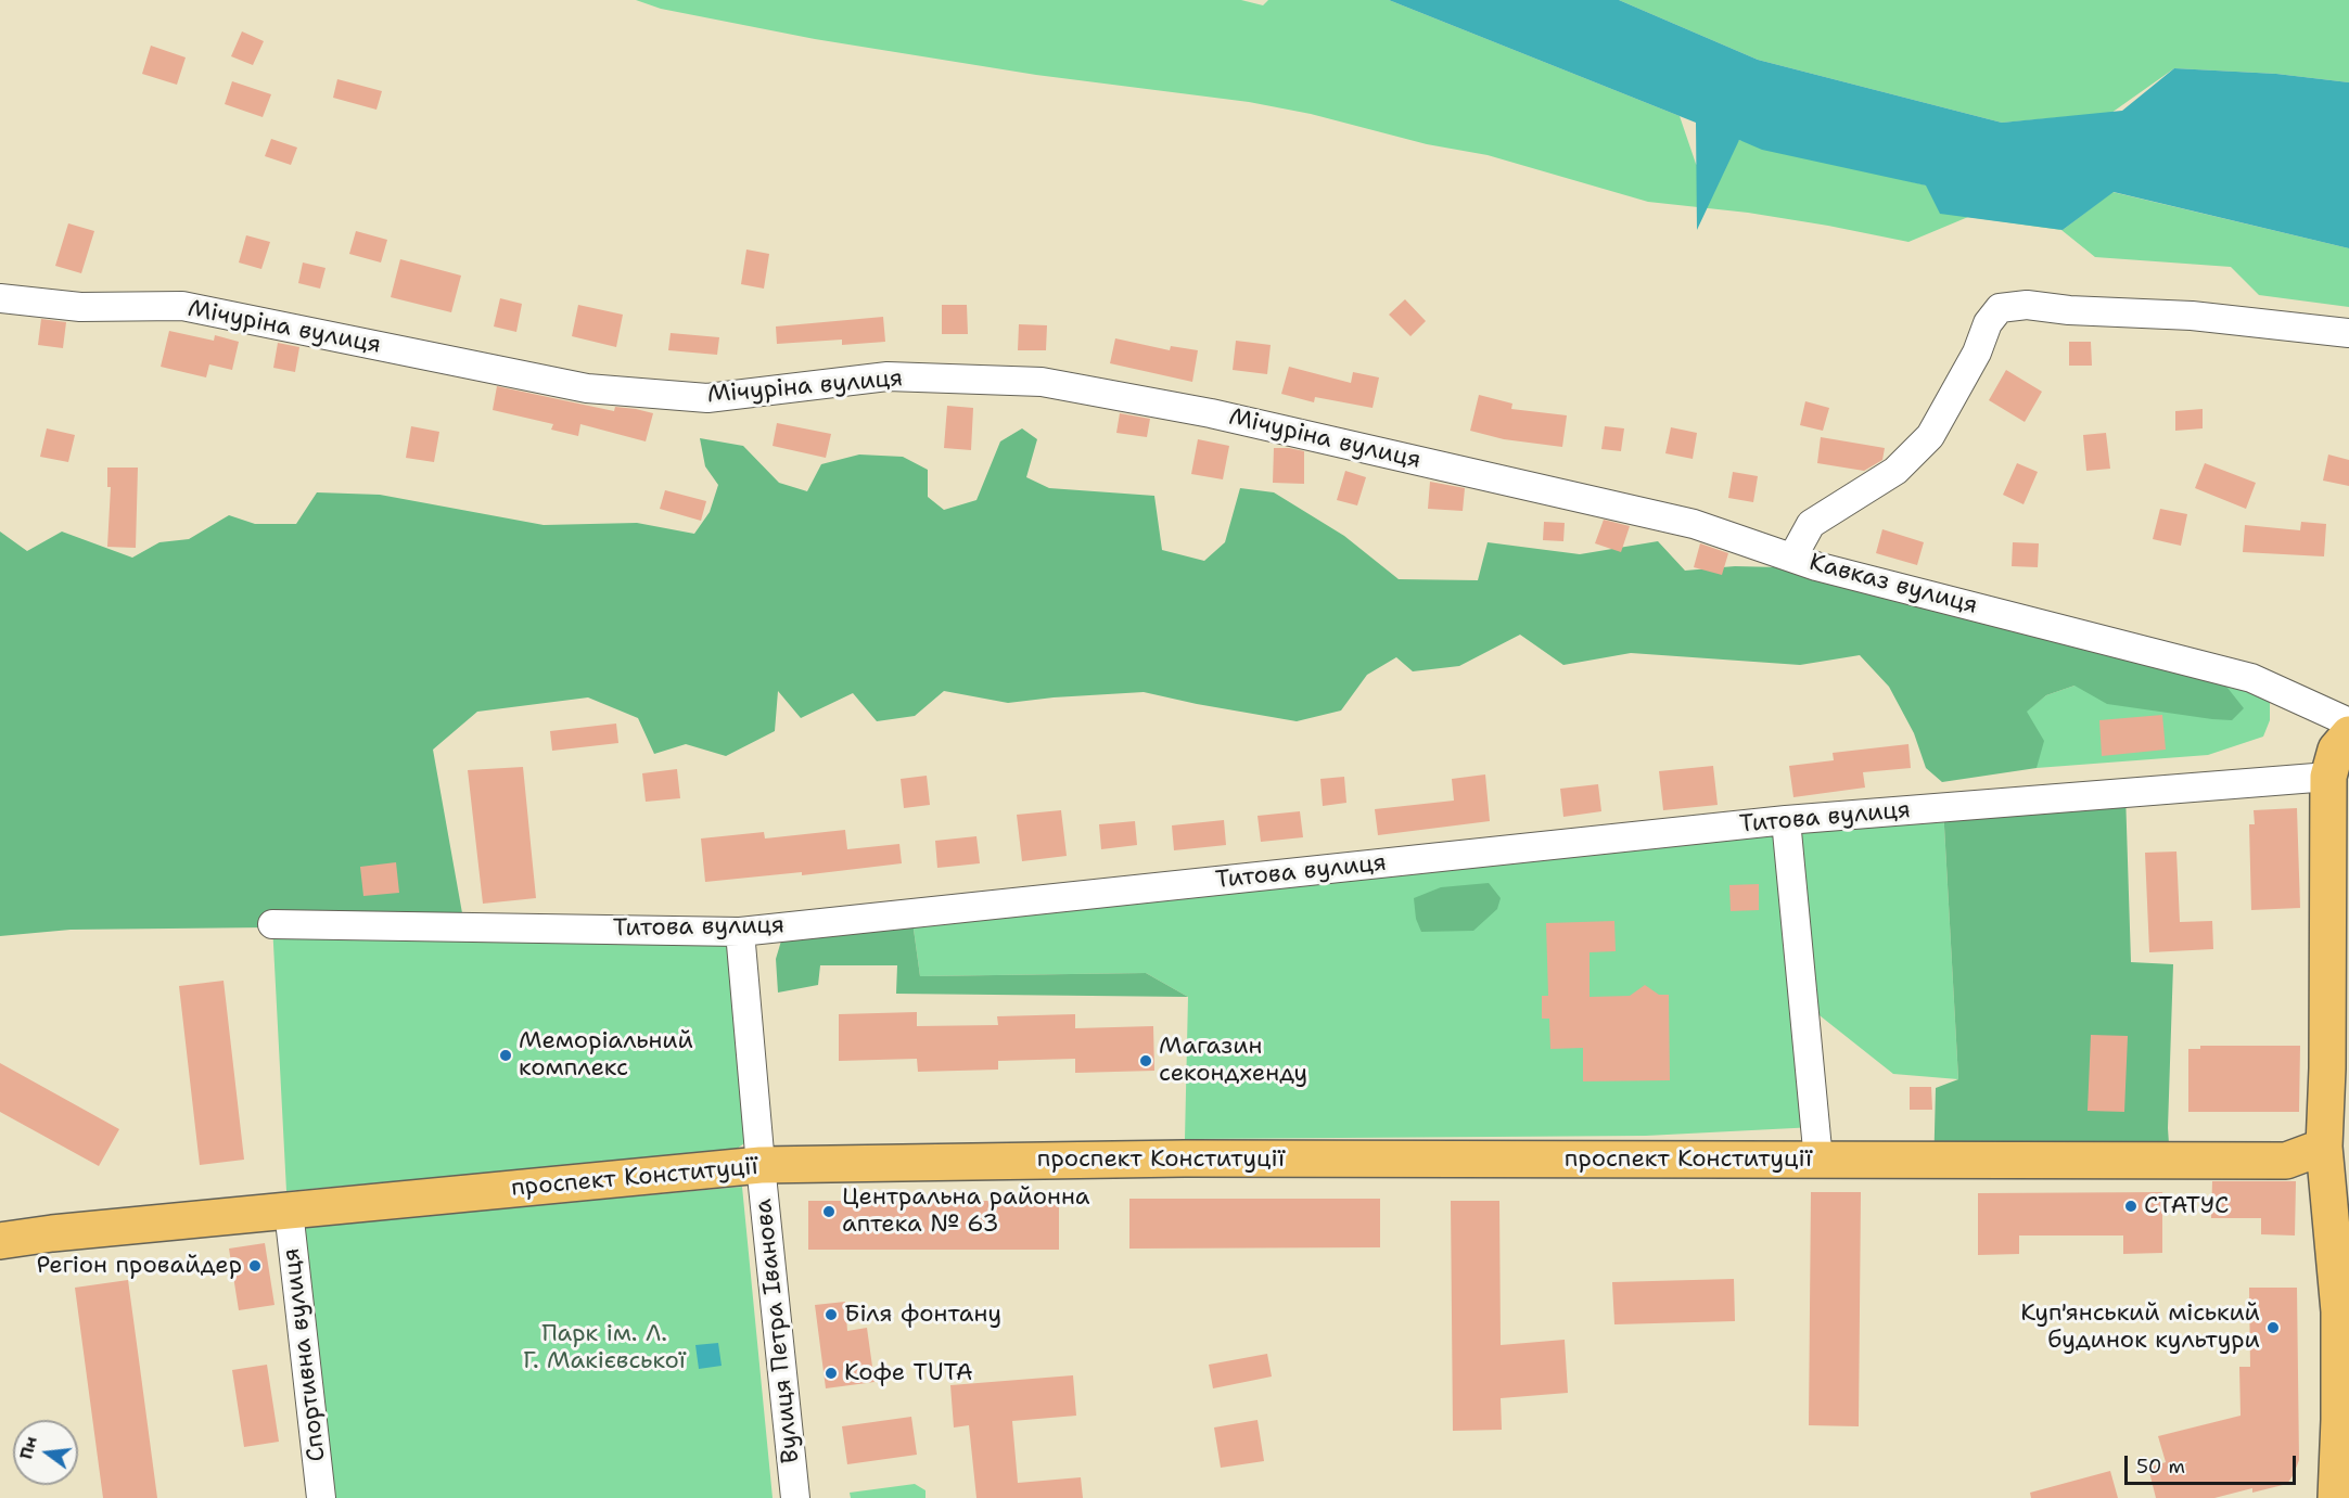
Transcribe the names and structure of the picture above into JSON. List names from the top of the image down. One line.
{"streets":{"main road":["проспект Конституції"],"street":["Мічуріна вулиця","Кавказ вулиця","Титова вулиця","Вулиця Петра Іванова","Спортивна вулиця"]},"crossings":[["Мічуріна вулиця","Кавказ вулиця"],["Титова вулиця","Вулиця Петра Іванова"],["проспект Конституції","Вулиця Петра Іванова"],["проспект Конституції","Спортивна вулиця"]],"parks":["Парк ім. Л. Г. Макієвської"],"places":["Меморіальний комплекс","Магазин секондхенду","СТАТУС","Центральна районна аптека № 63","Регіон провайдер","Біля фонтану","Куп'янський міський будинок культури","Кофе TUTA"],"scale_bar":"50 m","north":"left"}
